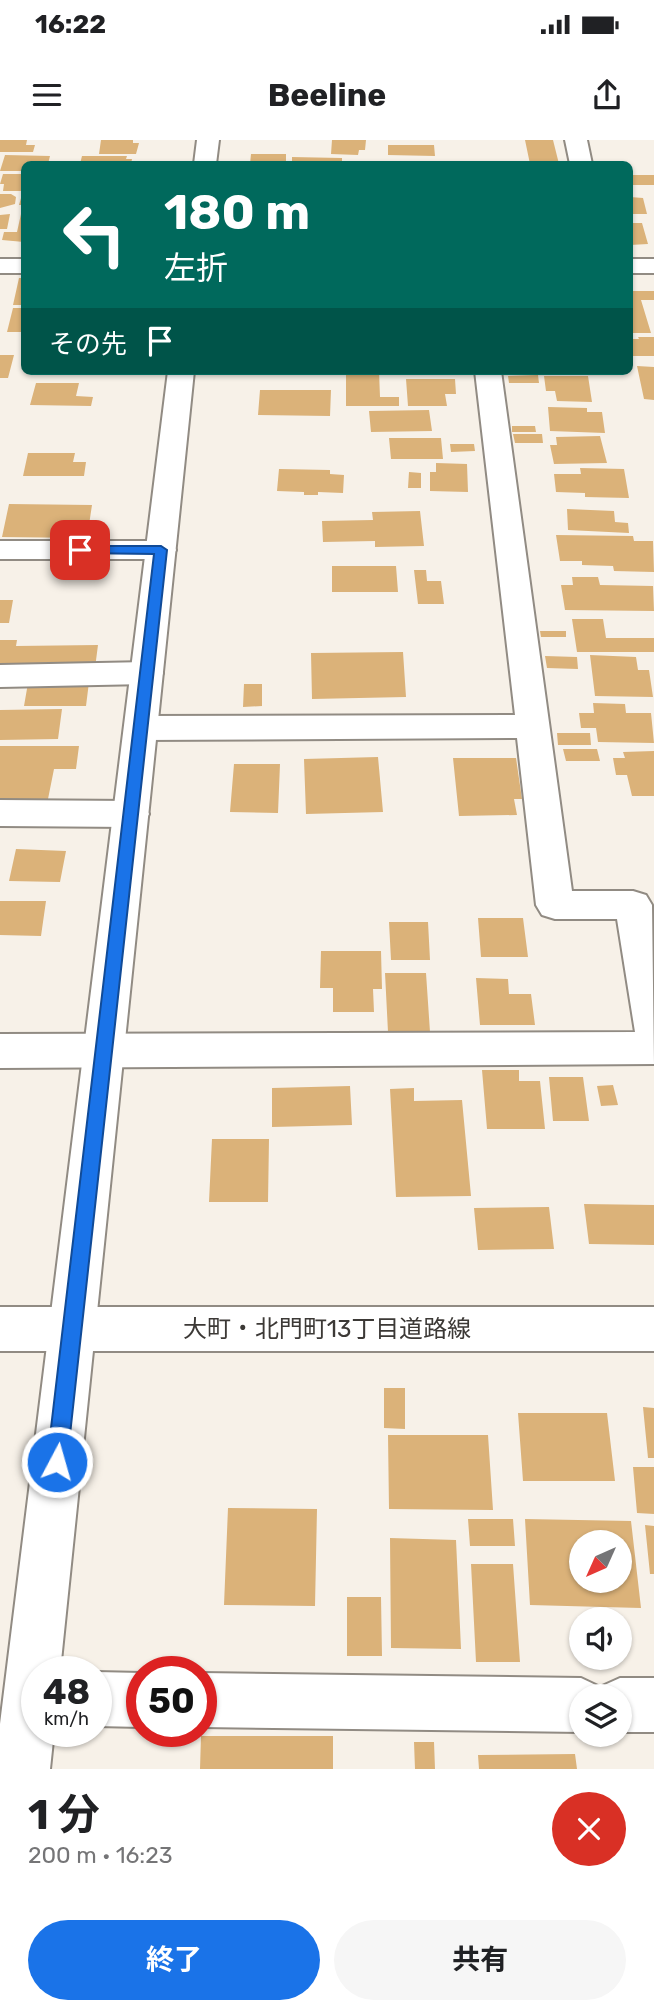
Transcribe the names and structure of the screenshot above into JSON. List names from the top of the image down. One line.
{"streets":{"street":["大町・北門町13丁目道路線"]},"north":"bottom left","page":{"status":"16:22","header":"Beeline","turn":["180 m","左折"],"then":"その先","speed":"48 km/h","limit":"50","heading":["1 分","200 m · 16:23"],"buttons":["終了","共有"]}}
